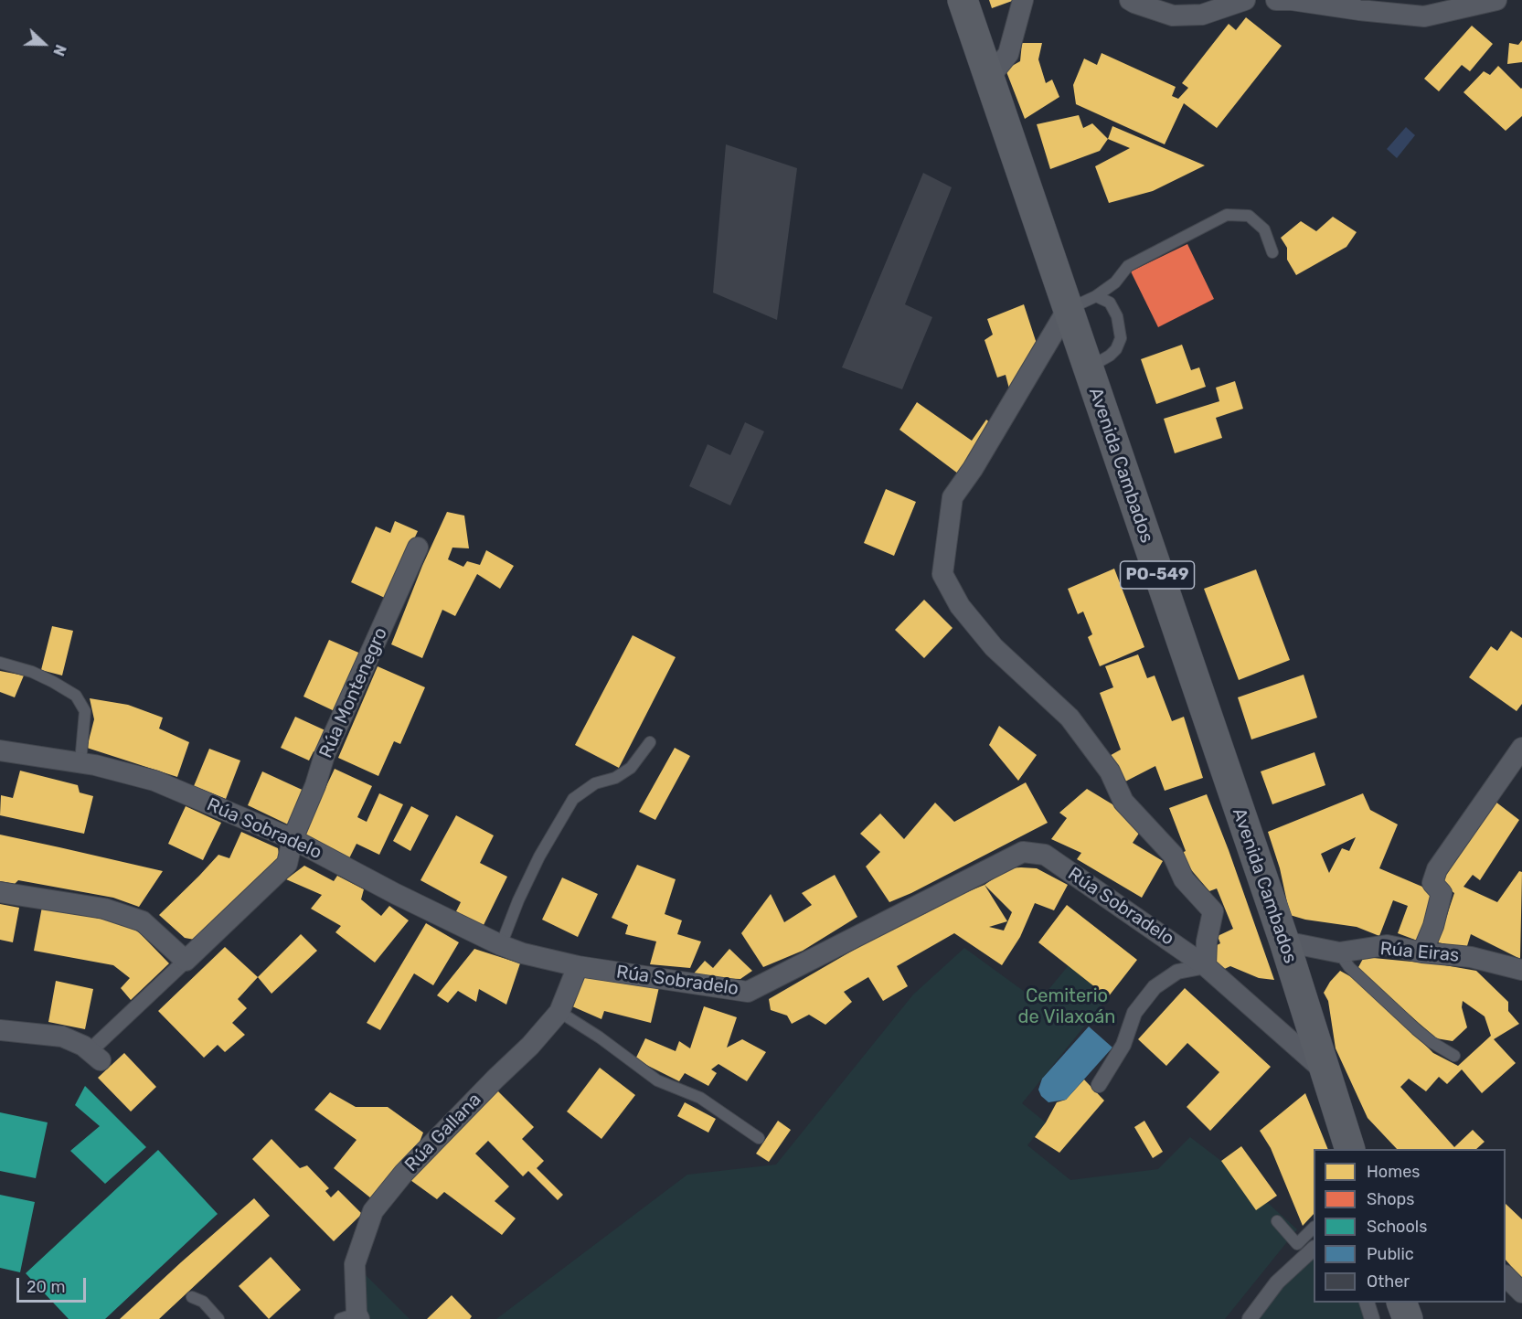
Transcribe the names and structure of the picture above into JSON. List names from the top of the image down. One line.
{"streets":{"main road":["Avenida Cambados","PO-549"],"street":["Rúa Montenegro","Rúa Sobradelo","Rúa Eiras","Rúa Gallana"]},"crossings":[["Avenida Cambados","Rúa Sobradelo"],["Avenida Cambados","Rúa Eiras"],["Rúa Montenegro","Rúa Sobradelo"],["Rúa Sobradelo","Rúa Gallana"]],"parks":["Cemiterio de Vilaxoán"],"legend":["Homes","Shops","Schools","Public","Other"],"scale_bar":"20 m","north":"right"}
